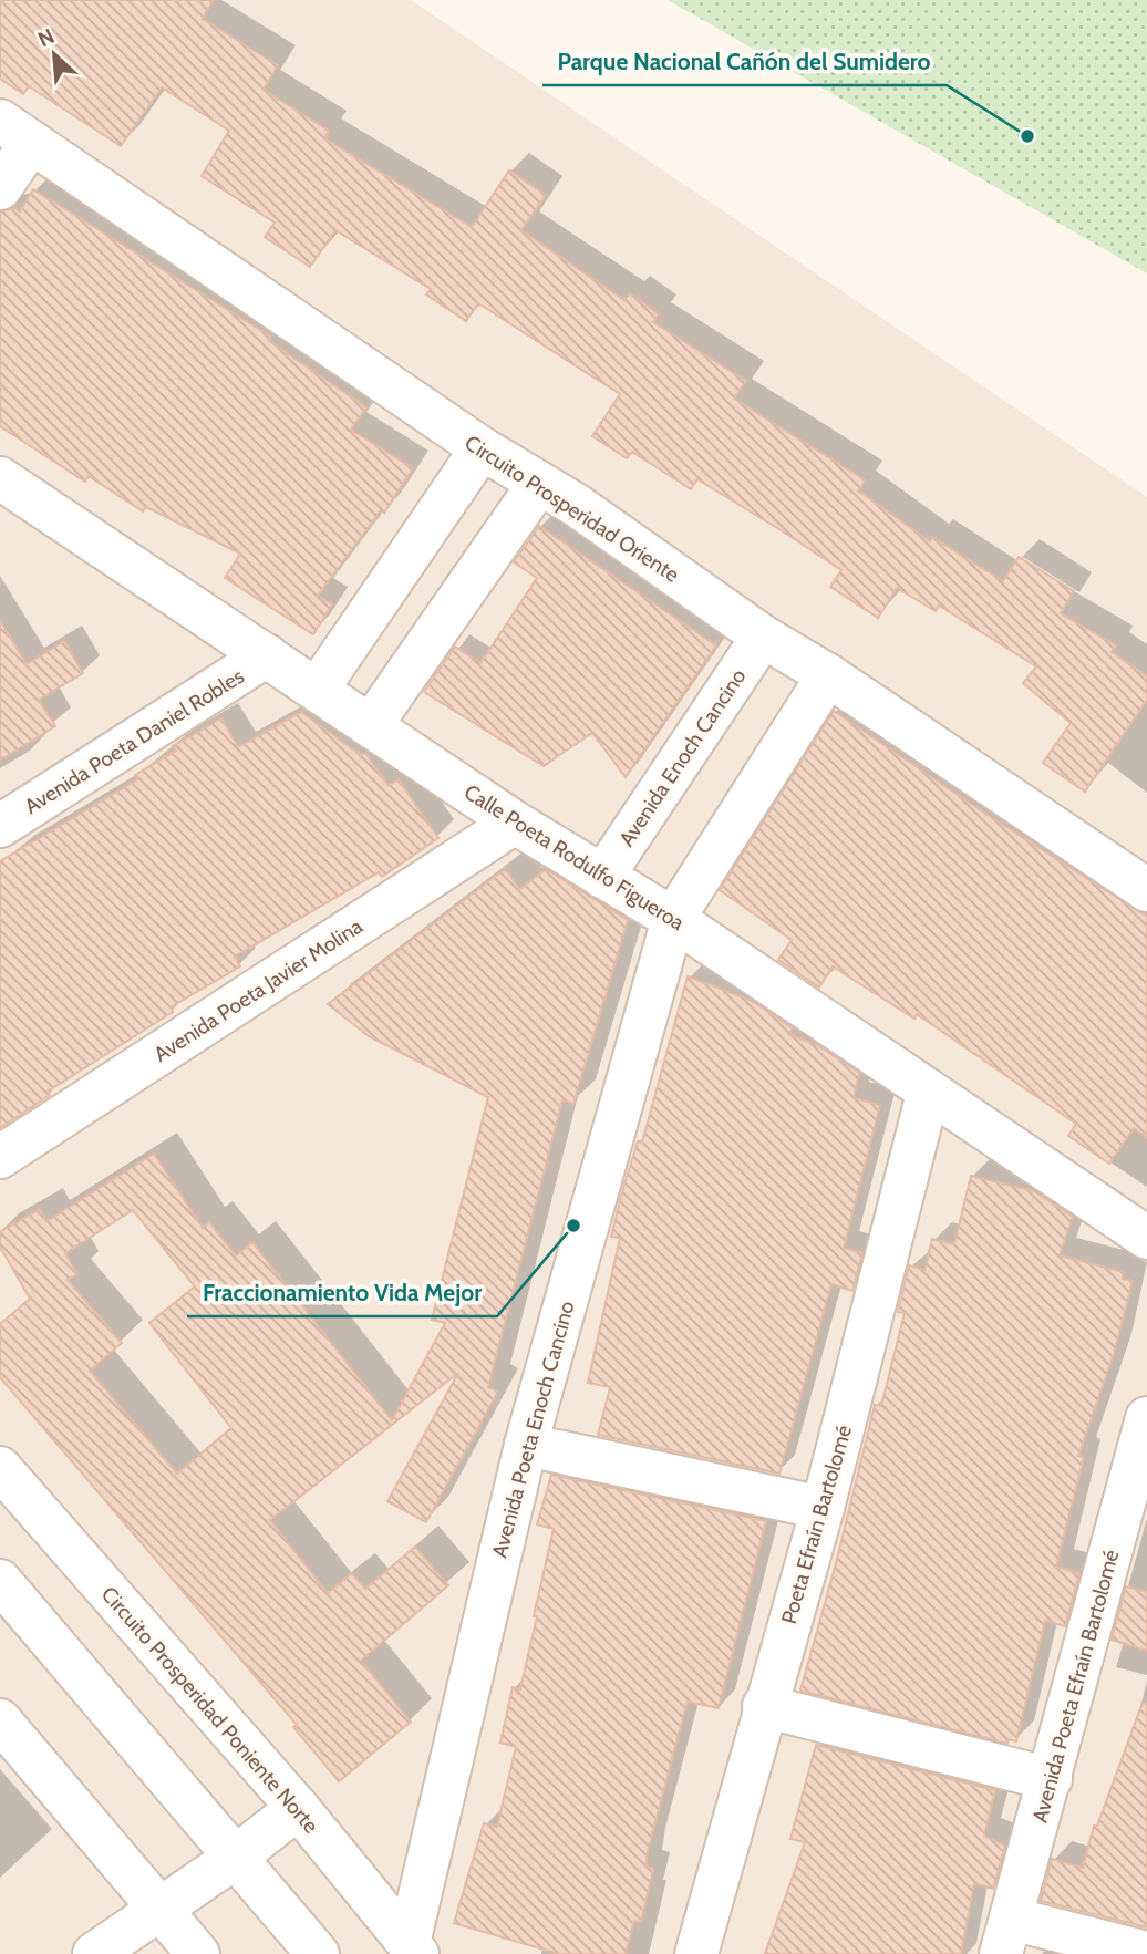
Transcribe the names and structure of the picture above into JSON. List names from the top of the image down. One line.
{"streets":{"street":["Circuito Prosperidad Oriente","Avenida Poeta Daniel Robles","Avenida Enoch Cancino","Calle Poeta Rodulfo Figueroa","Avenida Poeta Javier Molina","Avenida Poeta Enoch Cancino","Poeta Efraín Bartolomé","Avenida Poeta Efraín Bartolomé","Circuito Prosperidad Poniente Norte"]},"crossings":[["Circuito Prosperidad Oriente","Avenida Enoch Cancino"],["Avenida Poeta Daniel Robles","Calle Poeta Rodulfo Figueroa"],["Avenida Enoch Cancino","Calle Poeta Rodulfo Figueroa"],["Calle Poeta Rodulfo Figueroa","Avenida Poeta Javier Molina"],["Calle Poeta Rodulfo Figueroa","Avenida Poeta Enoch Cancino"],["Calle Poeta Rodulfo Figueroa","Poeta Efraín Bartolomé"],["Avenida Poeta Enoch Cancino","Circuito Prosperidad Poniente Norte"]],"places":["Parque Nacional Cañón del Sumidero","Fraccionamiento Vida Mejor"],"north":"top left"}
